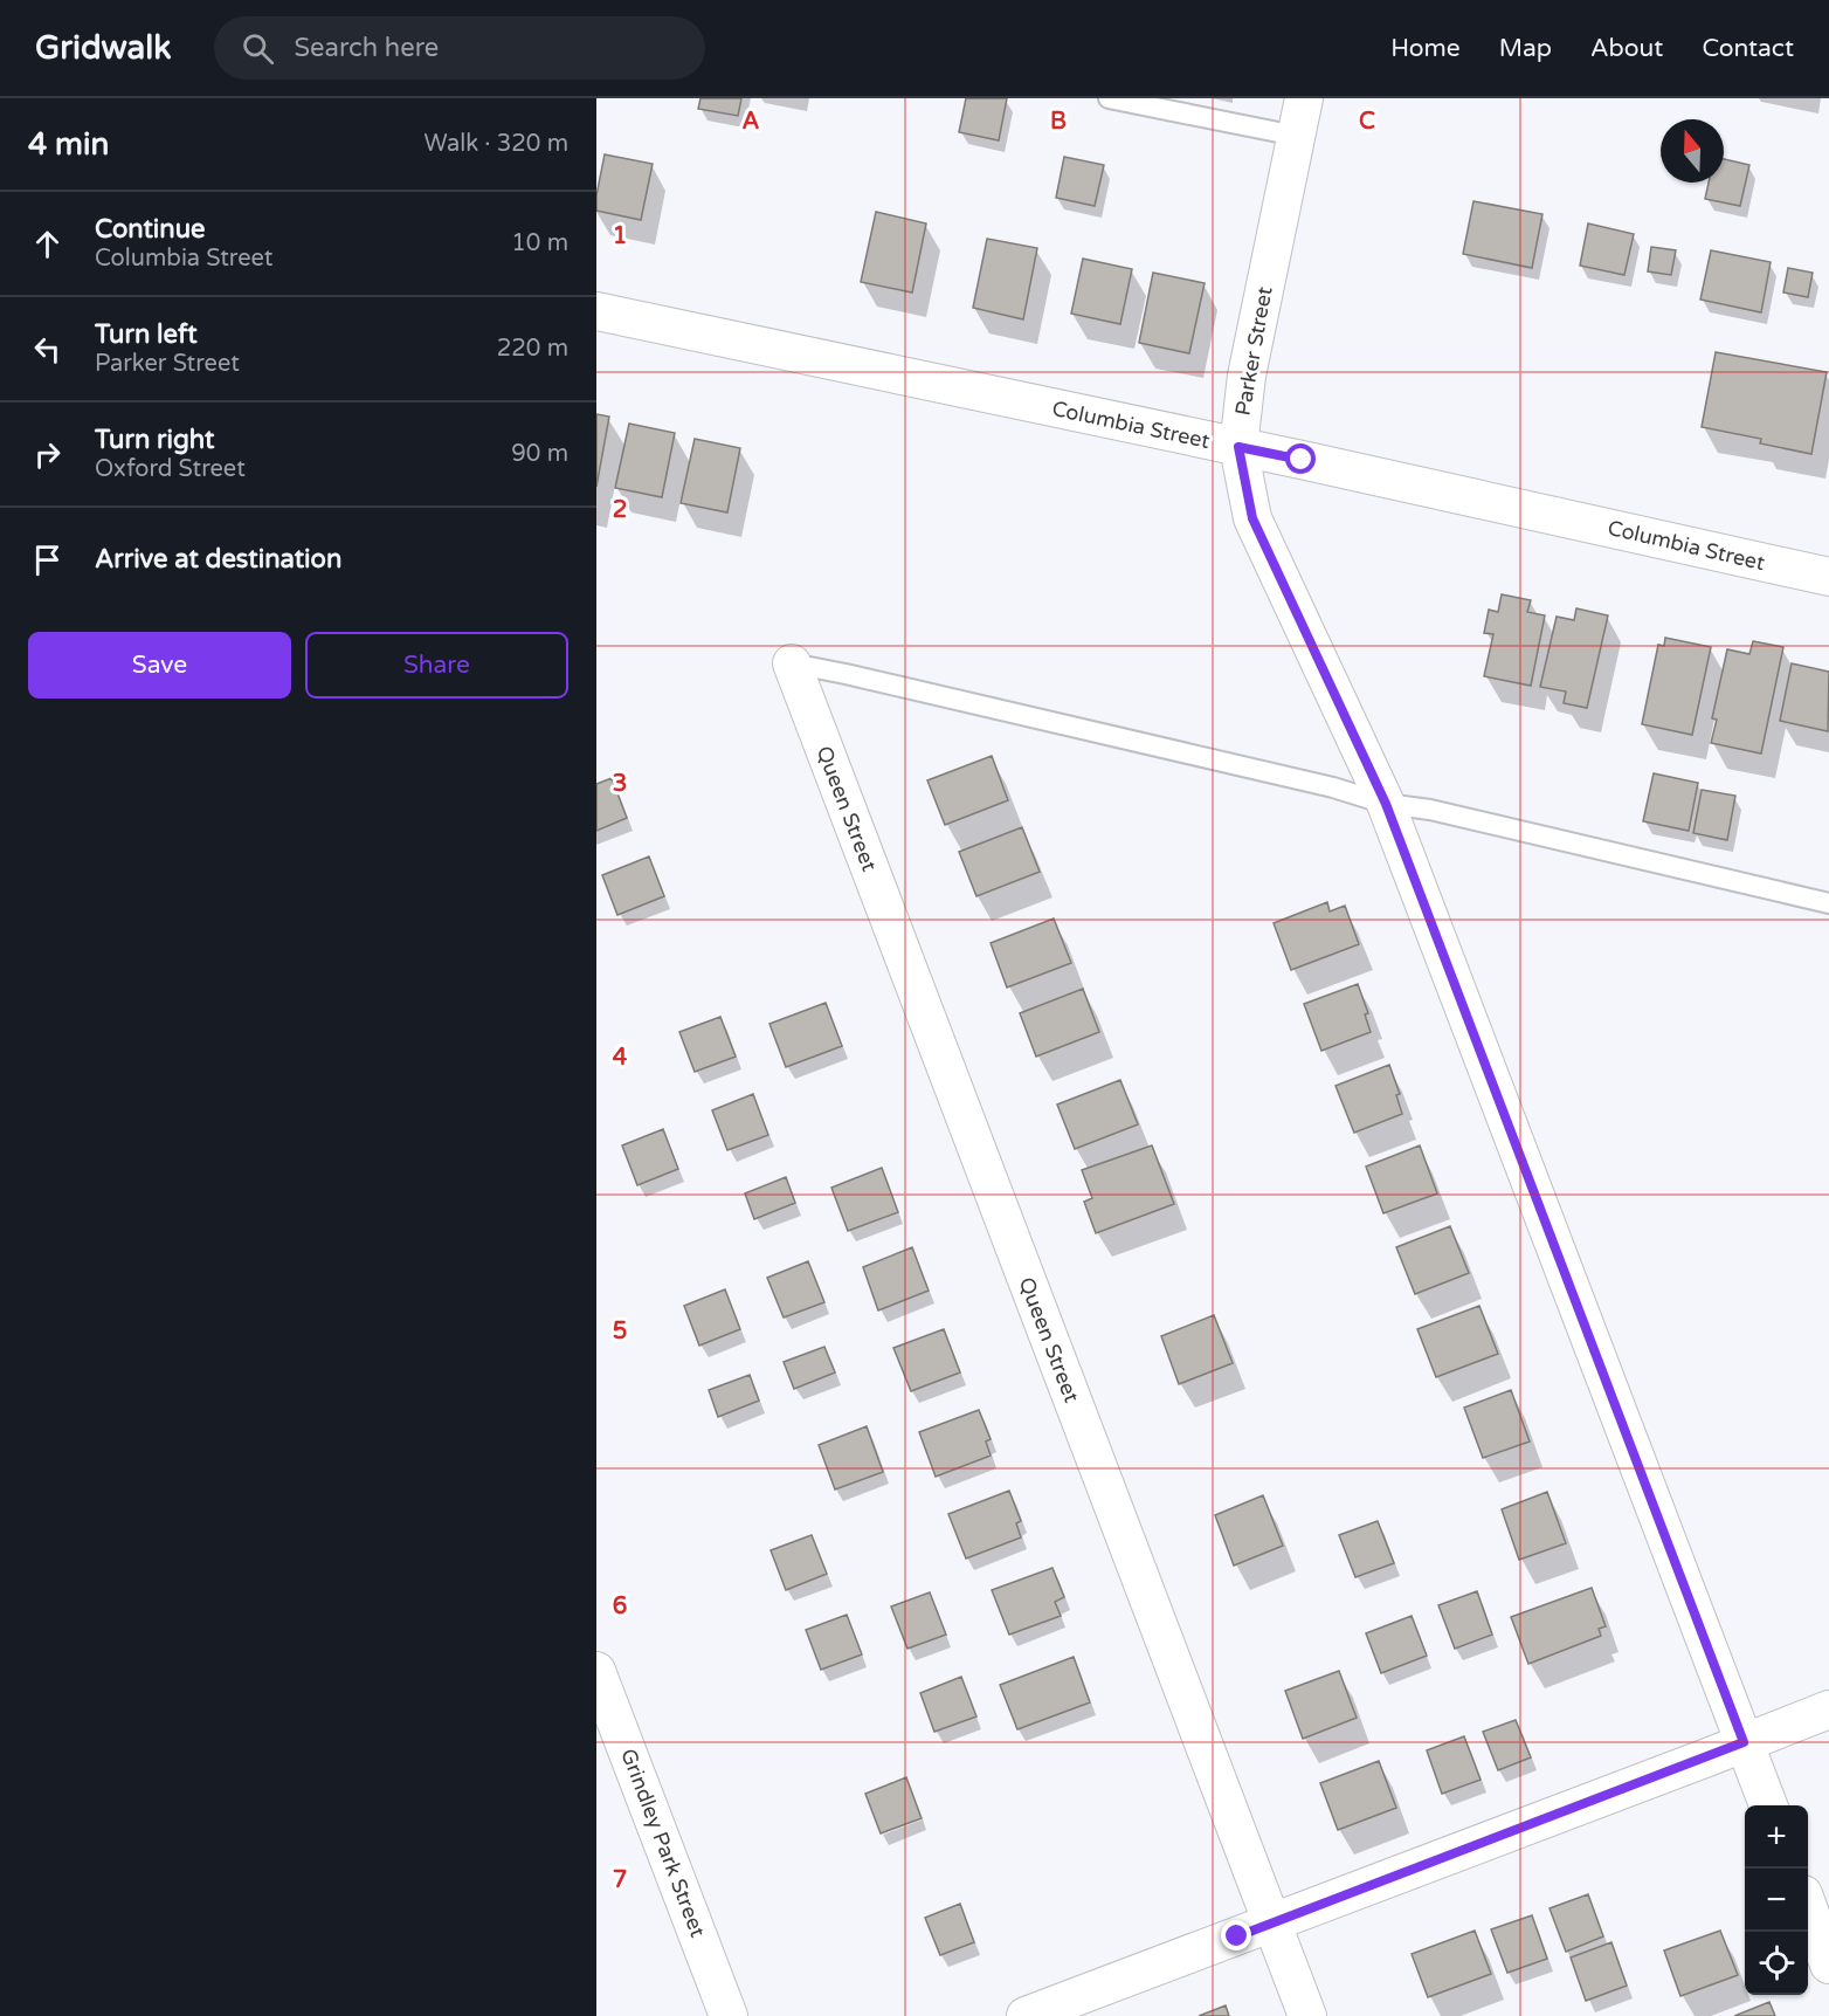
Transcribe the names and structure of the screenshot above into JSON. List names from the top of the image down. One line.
{"streets":{"street":["Parker Street","Columbia Street","Queen Street","Grindley Park Street"]},"crossings":[["Parker Street","Columbia Street"]],"north":"top","page":{"header":"Gridwalk","search":"Search here","nav":["Home","Map","About","Contact"],"heading":["4 min","Walk · 320 m"],"list":[["Continue","Columbia Street","10 m"],["Turn left","Parker Street","220 m"],["Turn right","Oxford Street","90 m"],"Arrive at destination"],"buttons":["Save","Share"],"map_buttons":["+","−"]},"grid":{"columns":["A","B","C"],"rows":["1","2","3","4","5","6","7"]}}
